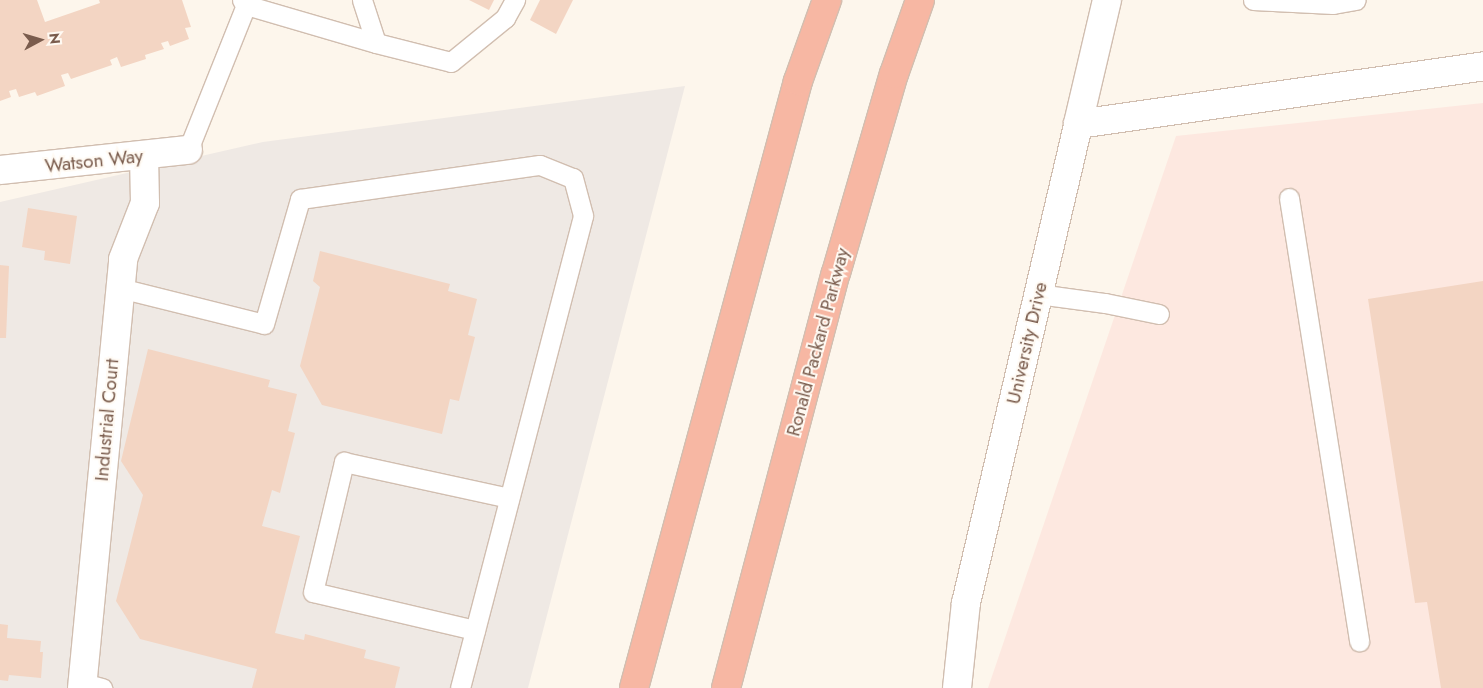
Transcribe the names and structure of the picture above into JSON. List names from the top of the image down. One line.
{"streets":{"highway":["Ronald Packard Parkway"],"street":["Watson Way","University Drive","Industrial Court"]},"crossings":[["Watson Way","Industrial Court"]],"north":"right"}
